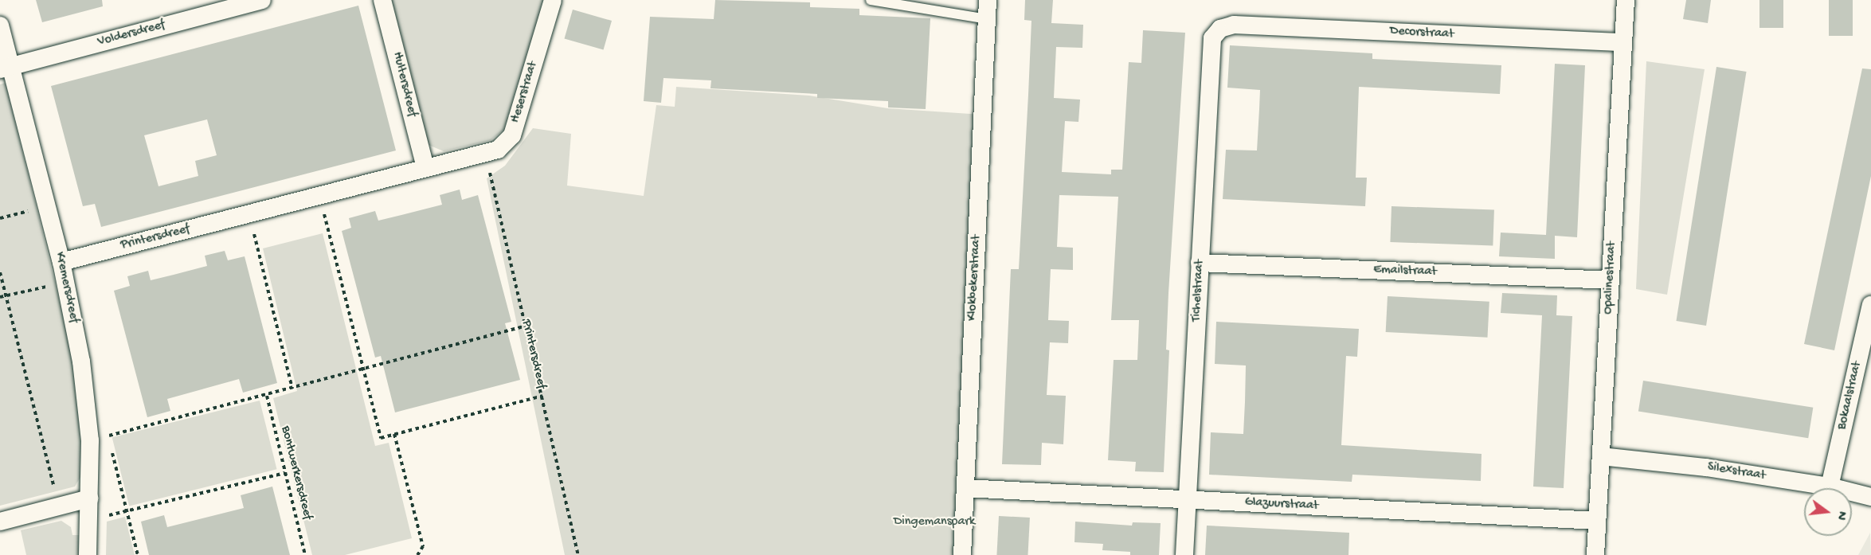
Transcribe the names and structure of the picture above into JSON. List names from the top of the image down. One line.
{"streets":{"street":["Decorstraat","Voldersdreef","Hultersdreef","Heserstraat","Printersdreef","Emailstraat","Klokbekerstraat","Opalinestraat","Kremersdreef","Tichelstraat","Bokaalstraat","Silexstraat","Glazuurstraat"],"path":["Bontwerkersdreef"]},"crossings":[["Decorstraat","Opalinestraat"],["Decorstraat","Tichelstraat"],["Voldersdreef","Kremersdreef"],["Hultersdreef","Printersdreef"],["Heserstraat","Printersdreef"],["Printersdreef","Kremersdreef"],["Emailstraat","Opalinestraat"],["Emailstraat","Tichelstraat"],["Klokbekerstraat","Glazuurstraat"],["Opalinestraat","Silexstraat"],["Opalinestraat","Glazuurstraat"],["Tichelstraat","Glazuurstraat"],["Bokaalstraat","Silexstraat"]],"parks":["Dingemanspark"],"north":"right"}
